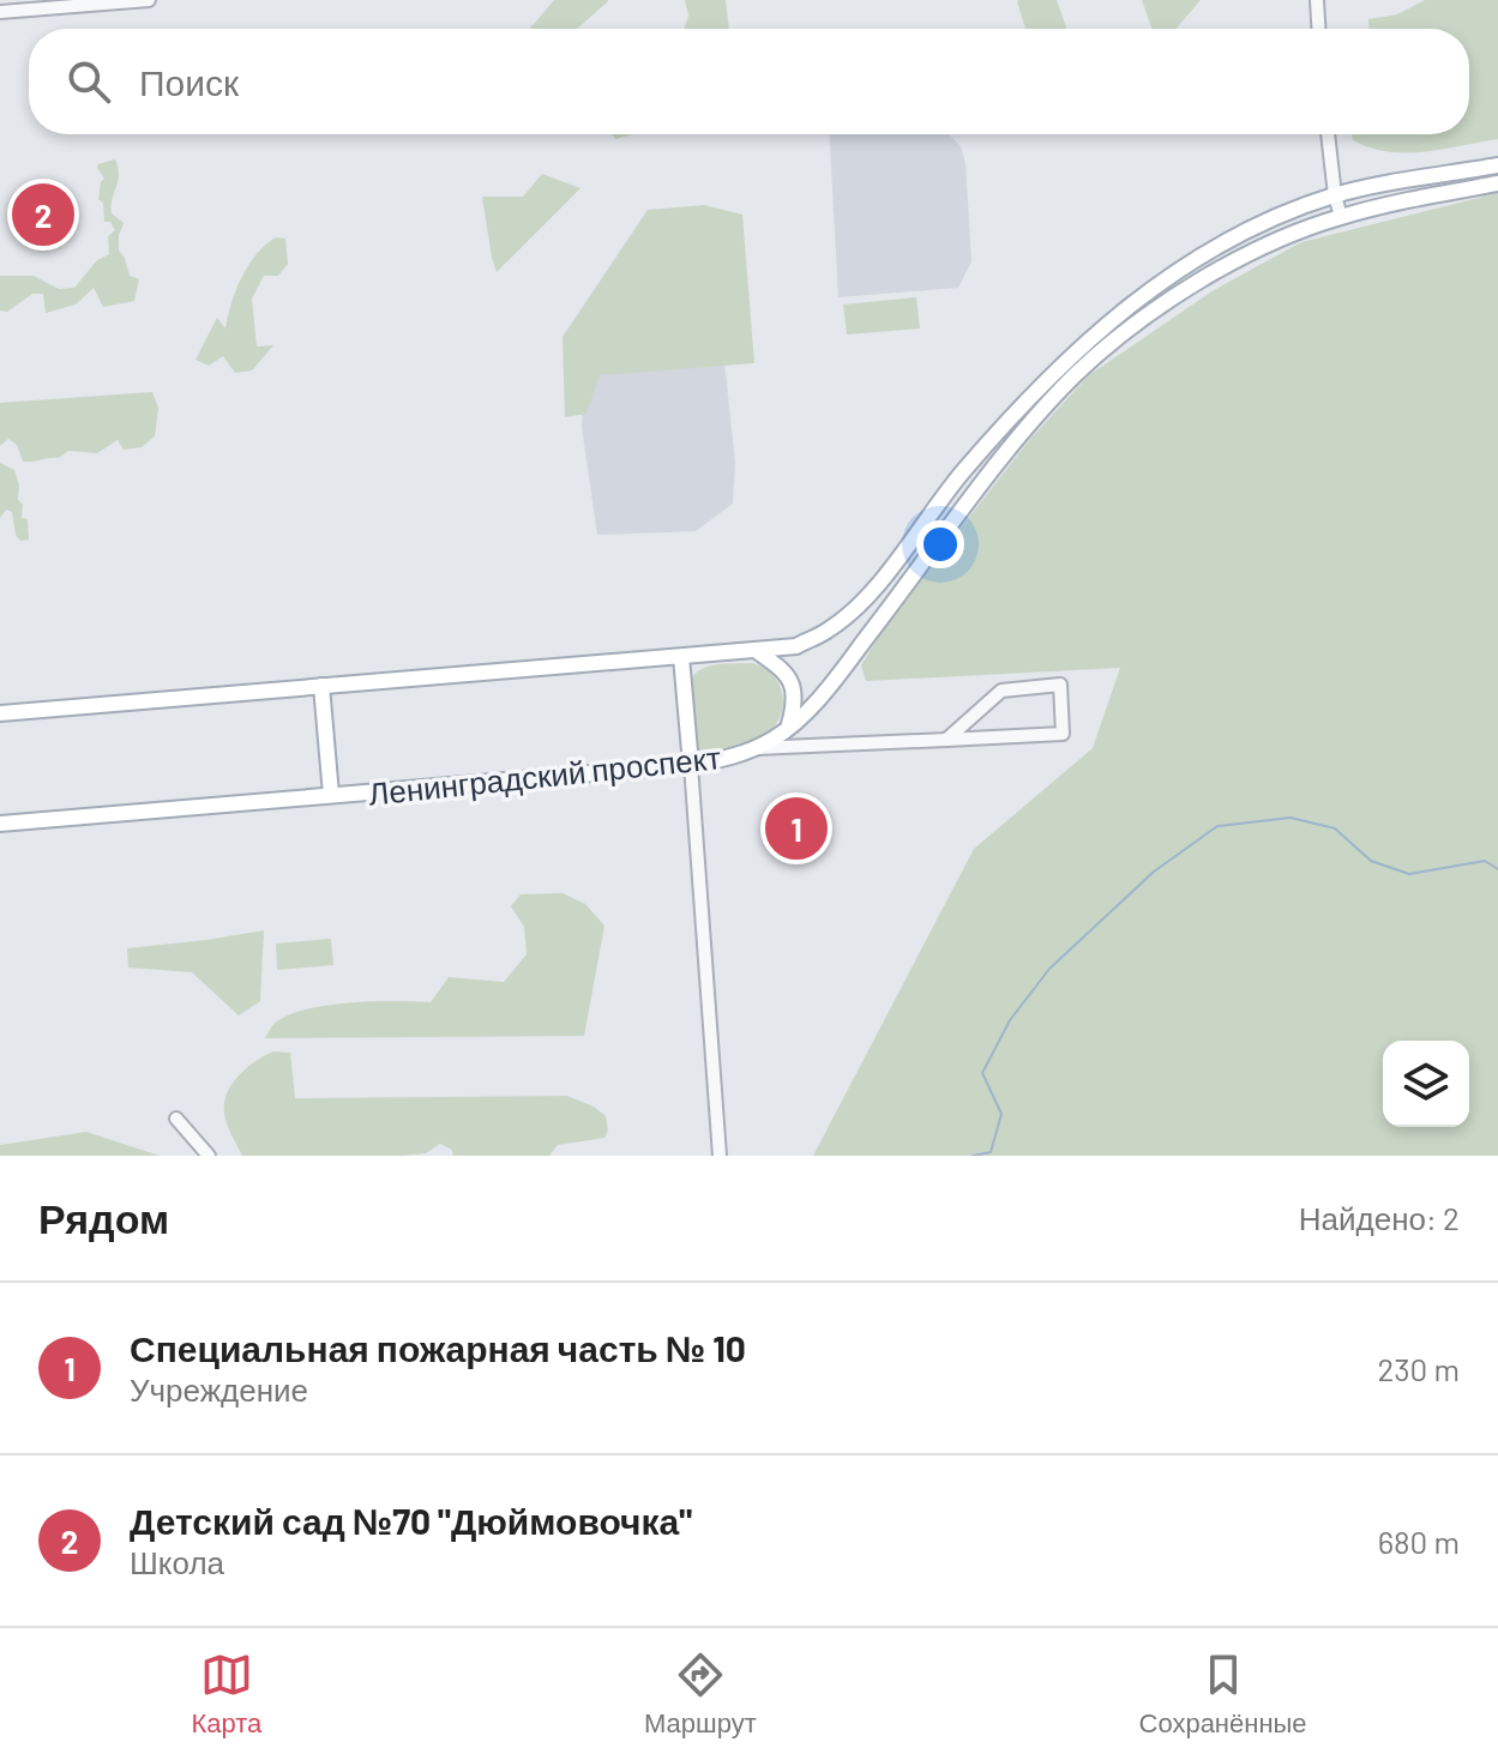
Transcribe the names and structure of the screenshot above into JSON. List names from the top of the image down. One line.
{"streets":{"main road":["Ленинградский проспект"]},"page":{"search":"Поиск","pins":["2","1"],"heading":["Рядом","Найдено: 2"],"list":[{"mark":"1","name":"Специальная пожарная часть № 10","note":"Учреждение","value":"230 m"},{"mark":"2","name":"Детский сад №70 \"Дюймовочка\"","note":"Школа","value":"680 m"}],"nav":["Карта","Маршрут","Сохранённые"]}}
